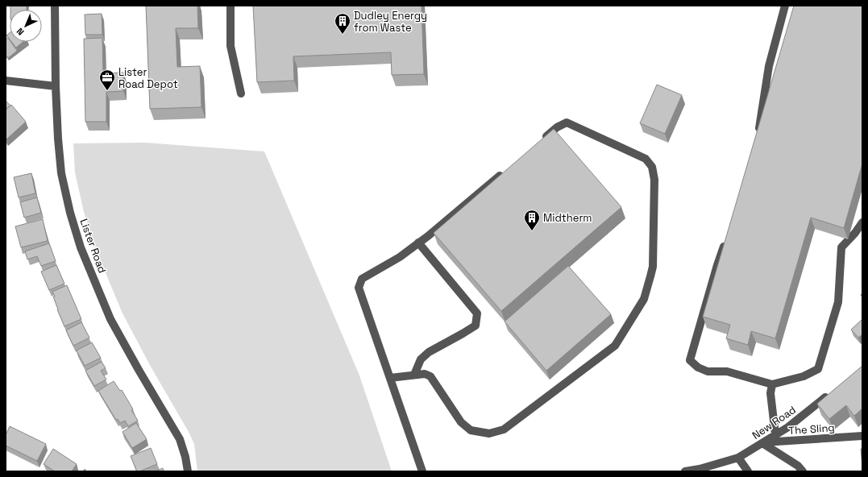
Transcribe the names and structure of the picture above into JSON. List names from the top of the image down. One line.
{"streets":{"street":["Lister Road","New Road","The Sling"]},"crossings":[["New Road","The Sling"]],"places":{"building":["Dudley Energy from Waste","Midtherm"],"office":["Lister Road Depot"]},"north":"bottom left"}
